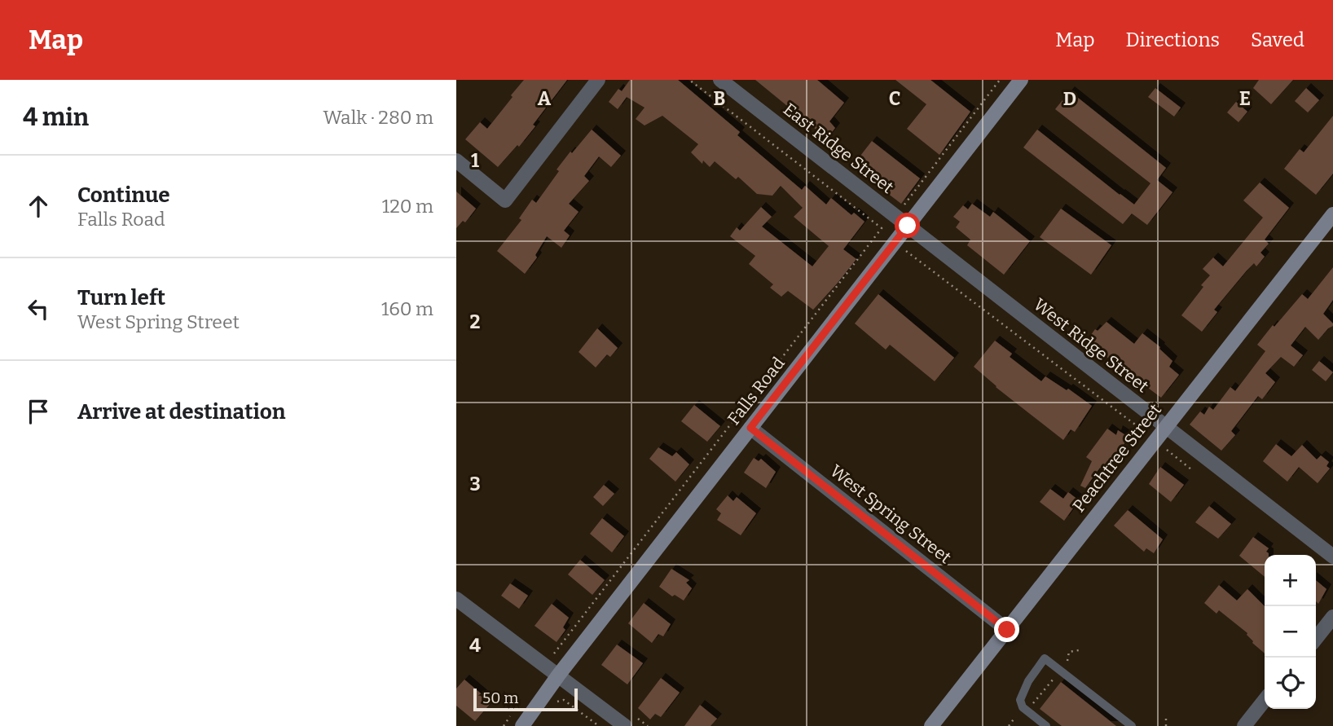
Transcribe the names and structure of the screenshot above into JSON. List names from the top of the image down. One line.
{"streets":{"main road":["Falls Road","Peachtree Street"],"street":["East Ridge Street","West Ridge Street","West Spring Street"]},"crossings":[["East Ridge Street","West Ridge Street"],["East Ridge Street","Falls Road"],["West Ridge Street","Falls Road"],["West Ridge Street","Peachtree Street"],["Falls Road","West Spring Street"],["Peachtree Street","West Spring Street"]],"scale_bar":"50 m","page":{"header":"Map","nav":["Map","Directions","Saved"],"heading":["4 min","Walk · 280 m"],"list":[["Continue","Falls Road","120 m"],["Turn left","West Spring Street","160 m"],"Arrive at destination"],"map_buttons":["+","−"],"scale":"50 m"},"grid":{"columns":["A","B","C","D","E"],"rows":["1","2","3","4"]}}
